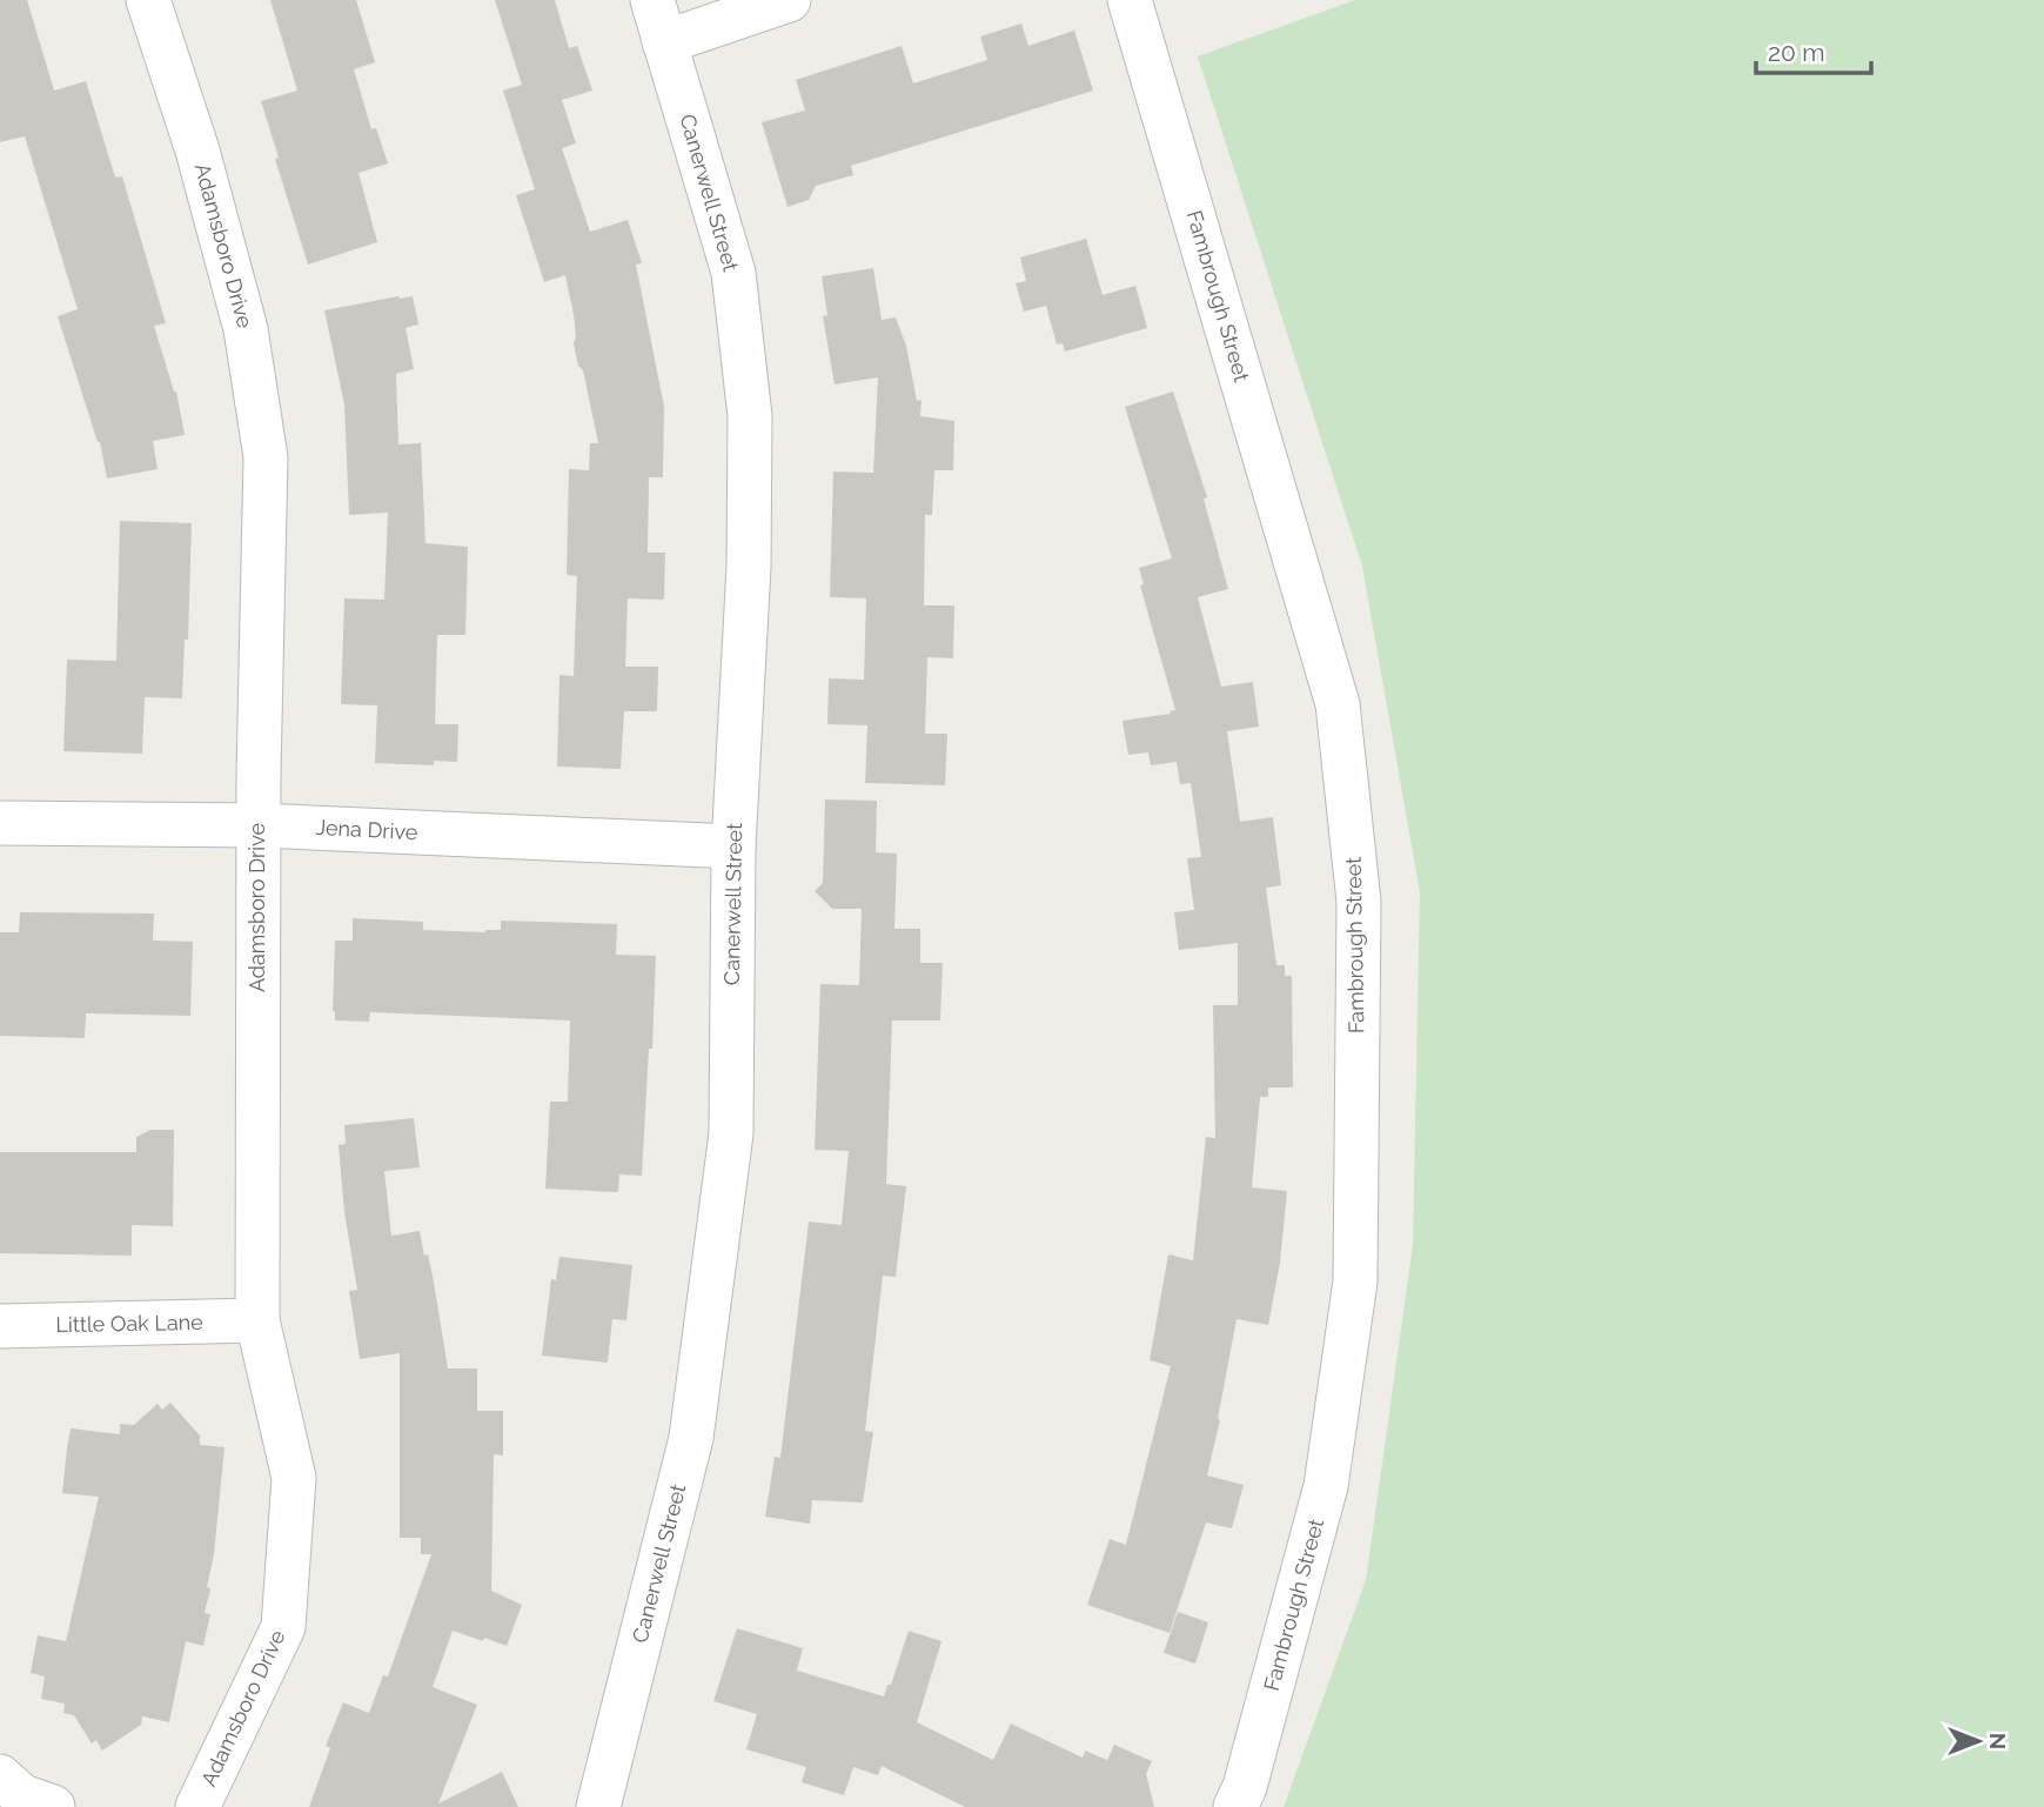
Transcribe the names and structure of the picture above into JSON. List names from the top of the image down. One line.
{"streets":{"street":["Canerwell Street","Adamsboro Drive","Fambrough Street","Jena Drive","Little Oak Lane"]},"crossings":[["Canerwell Street","Jena Drive"],["Adamsboro Drive","Jena Drive"],["Adamsboro Drive","Little Oak Lane"]],"scale_bar":"20 m","north":"right"}
